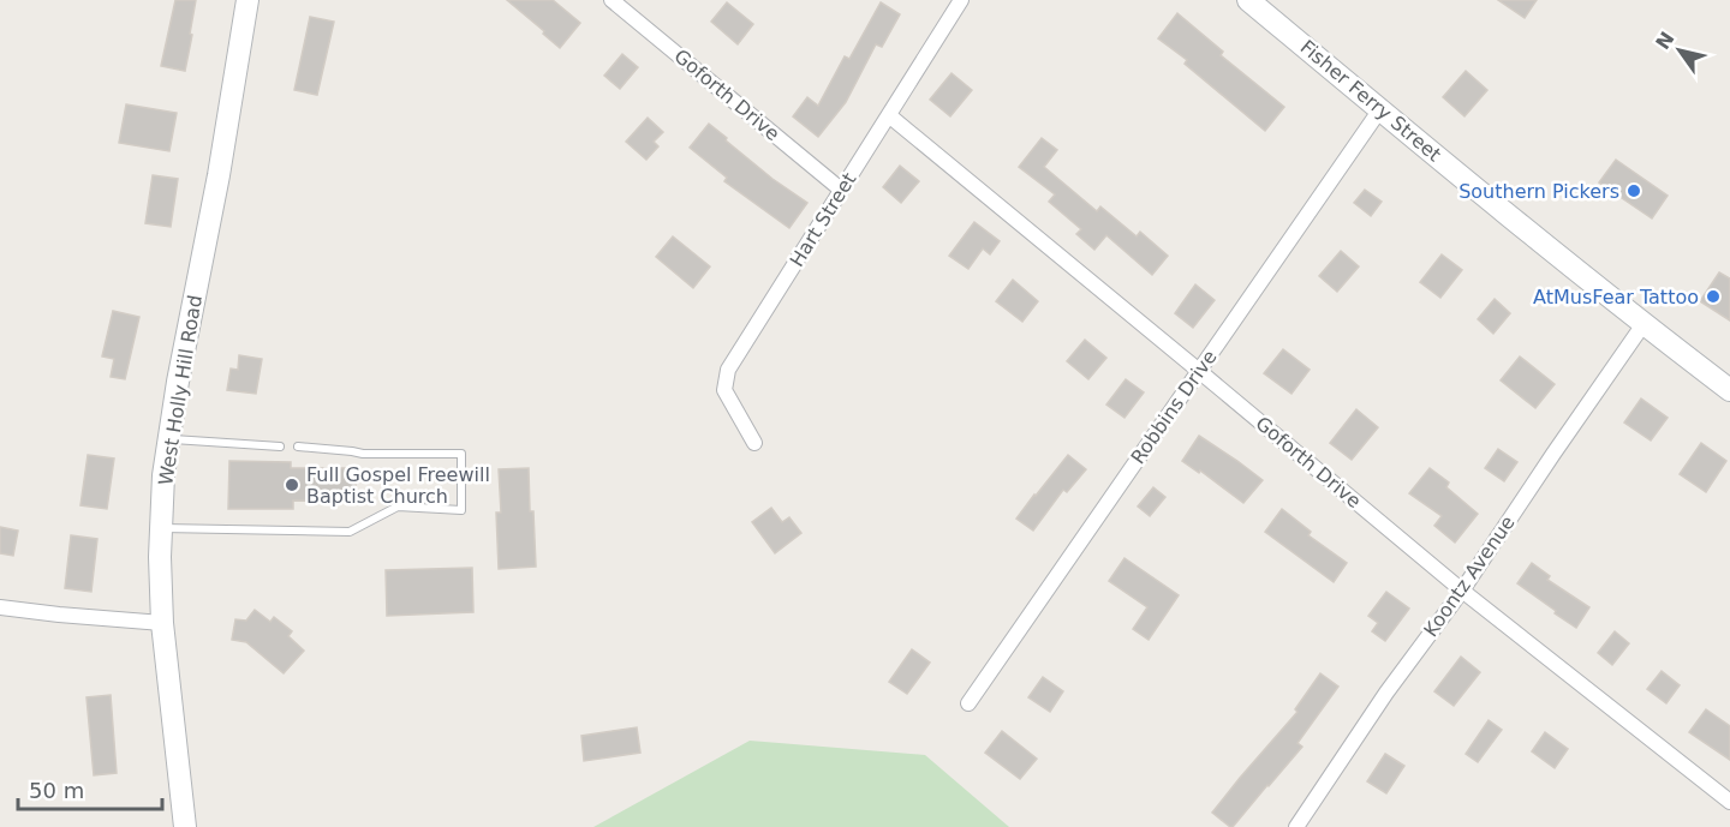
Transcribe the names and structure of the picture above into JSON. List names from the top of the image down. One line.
{"streets":{"street":["Goforth Drive","Fisher Ferry Street","Hart Street","West Holly Hill Road","Robbins Drive","Koontz Avenue"]},"crossings":[["Goforth Drive","Hart Street"],["Goforth Drive","Robbins Drive"],["Goforth Drive","Koontz Avenue"],["Fisher Ferry Street","Robbins Drive"],["Fisher Ferry Street","Koontz Avenue"]],"places":["Southern Pickers","AtMusFear Tattoo","Full Gospel Freewill Baptist Church"],"scale_bar":"50 m","north":"top left"}
